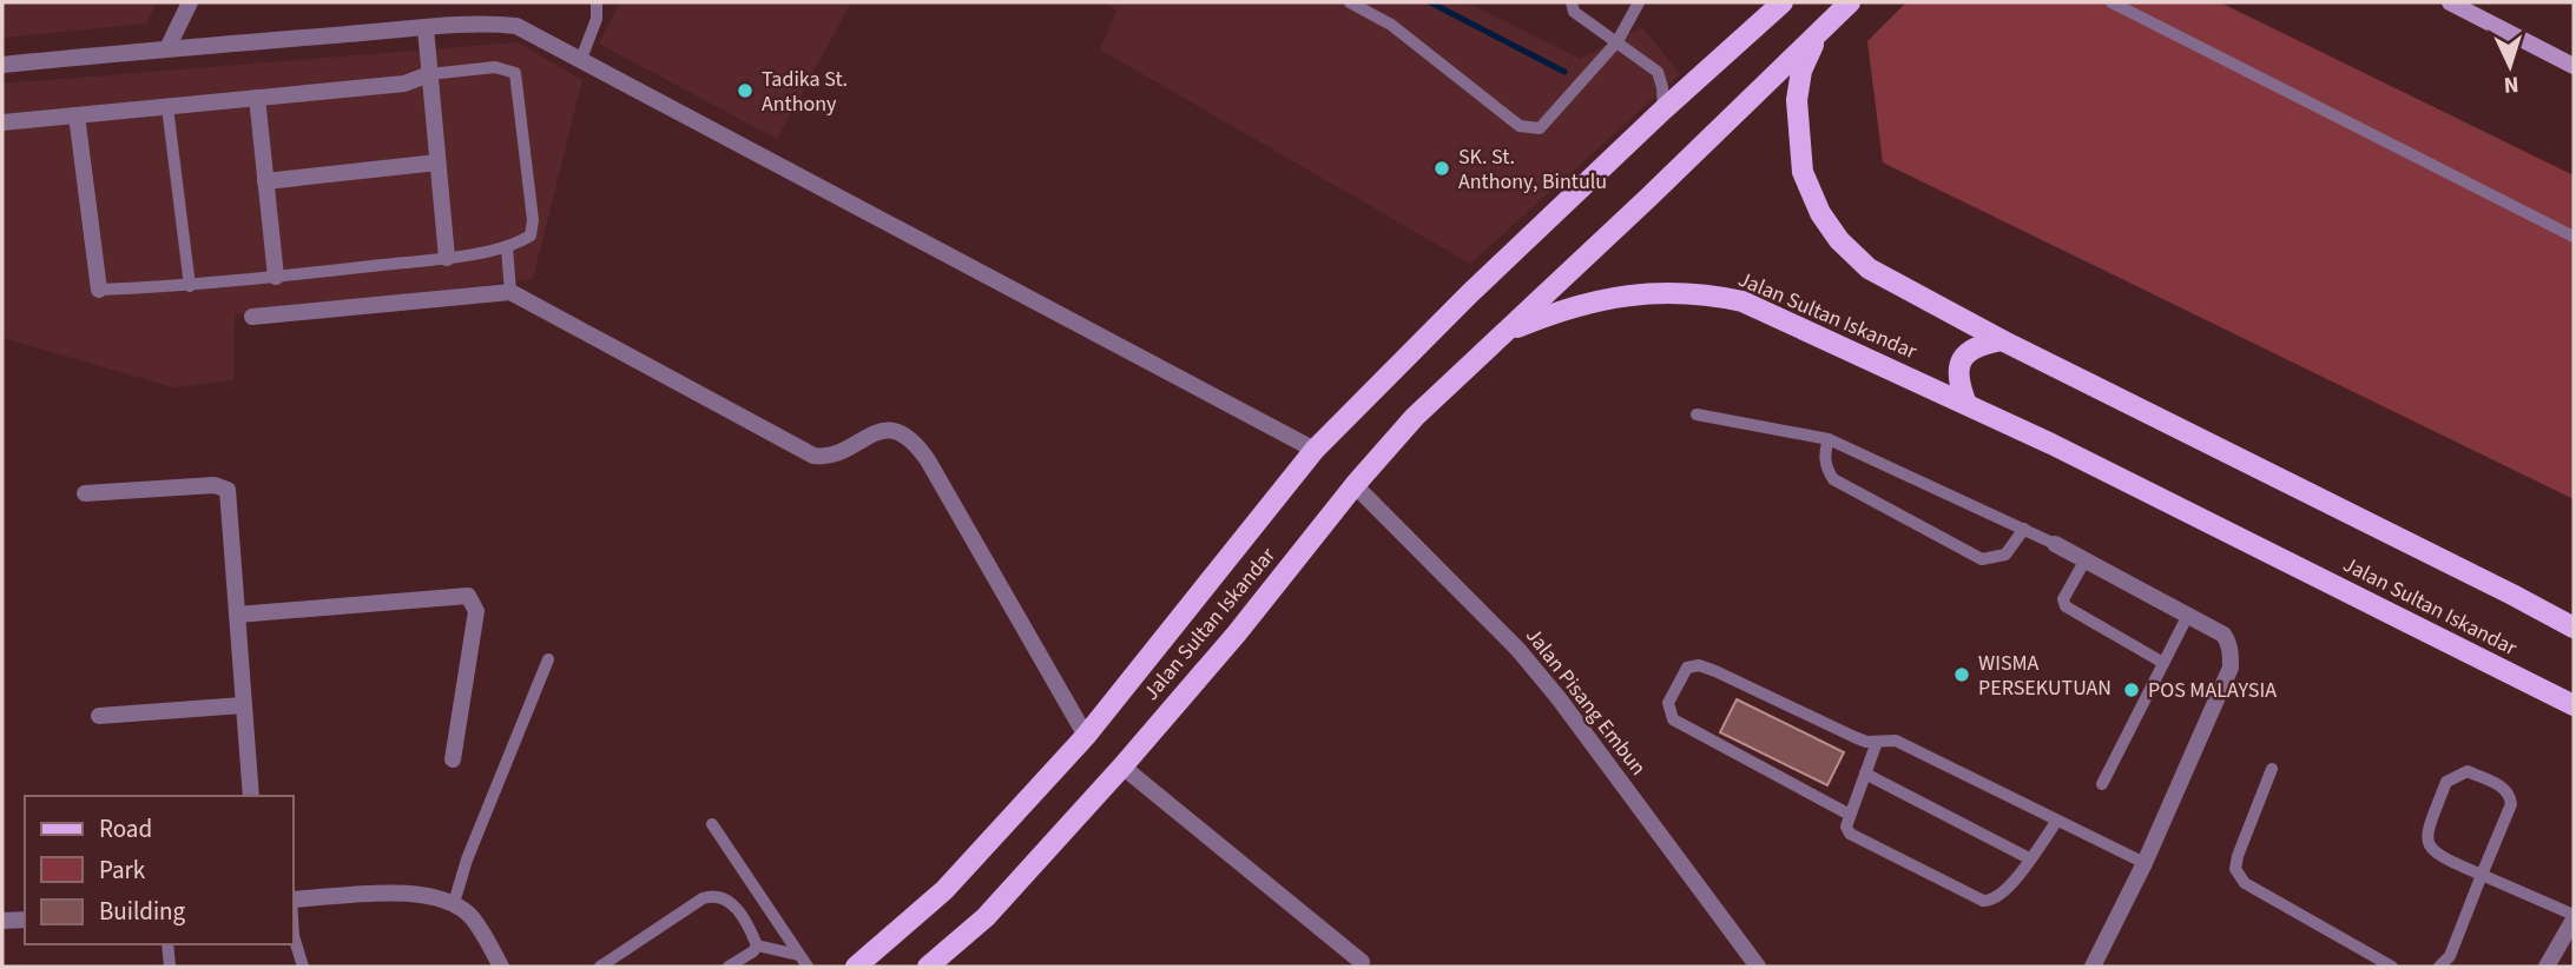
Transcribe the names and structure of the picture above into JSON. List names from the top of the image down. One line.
{"streets":{"main road":["Jalan Sultan Iskandar"],"street":["Jalan Pisang Embun"]},"crossings":[["Jalan Sultan Iskandar","Jalan Pisang Embun"]],"places":["Tadika St. Anthony","SK. St. Anthony, Bintulu","WISMA PERSEKUTUAN","POS MALAYSIA"],"legend":["Road","Park","Building"],"north":"bottom"}
